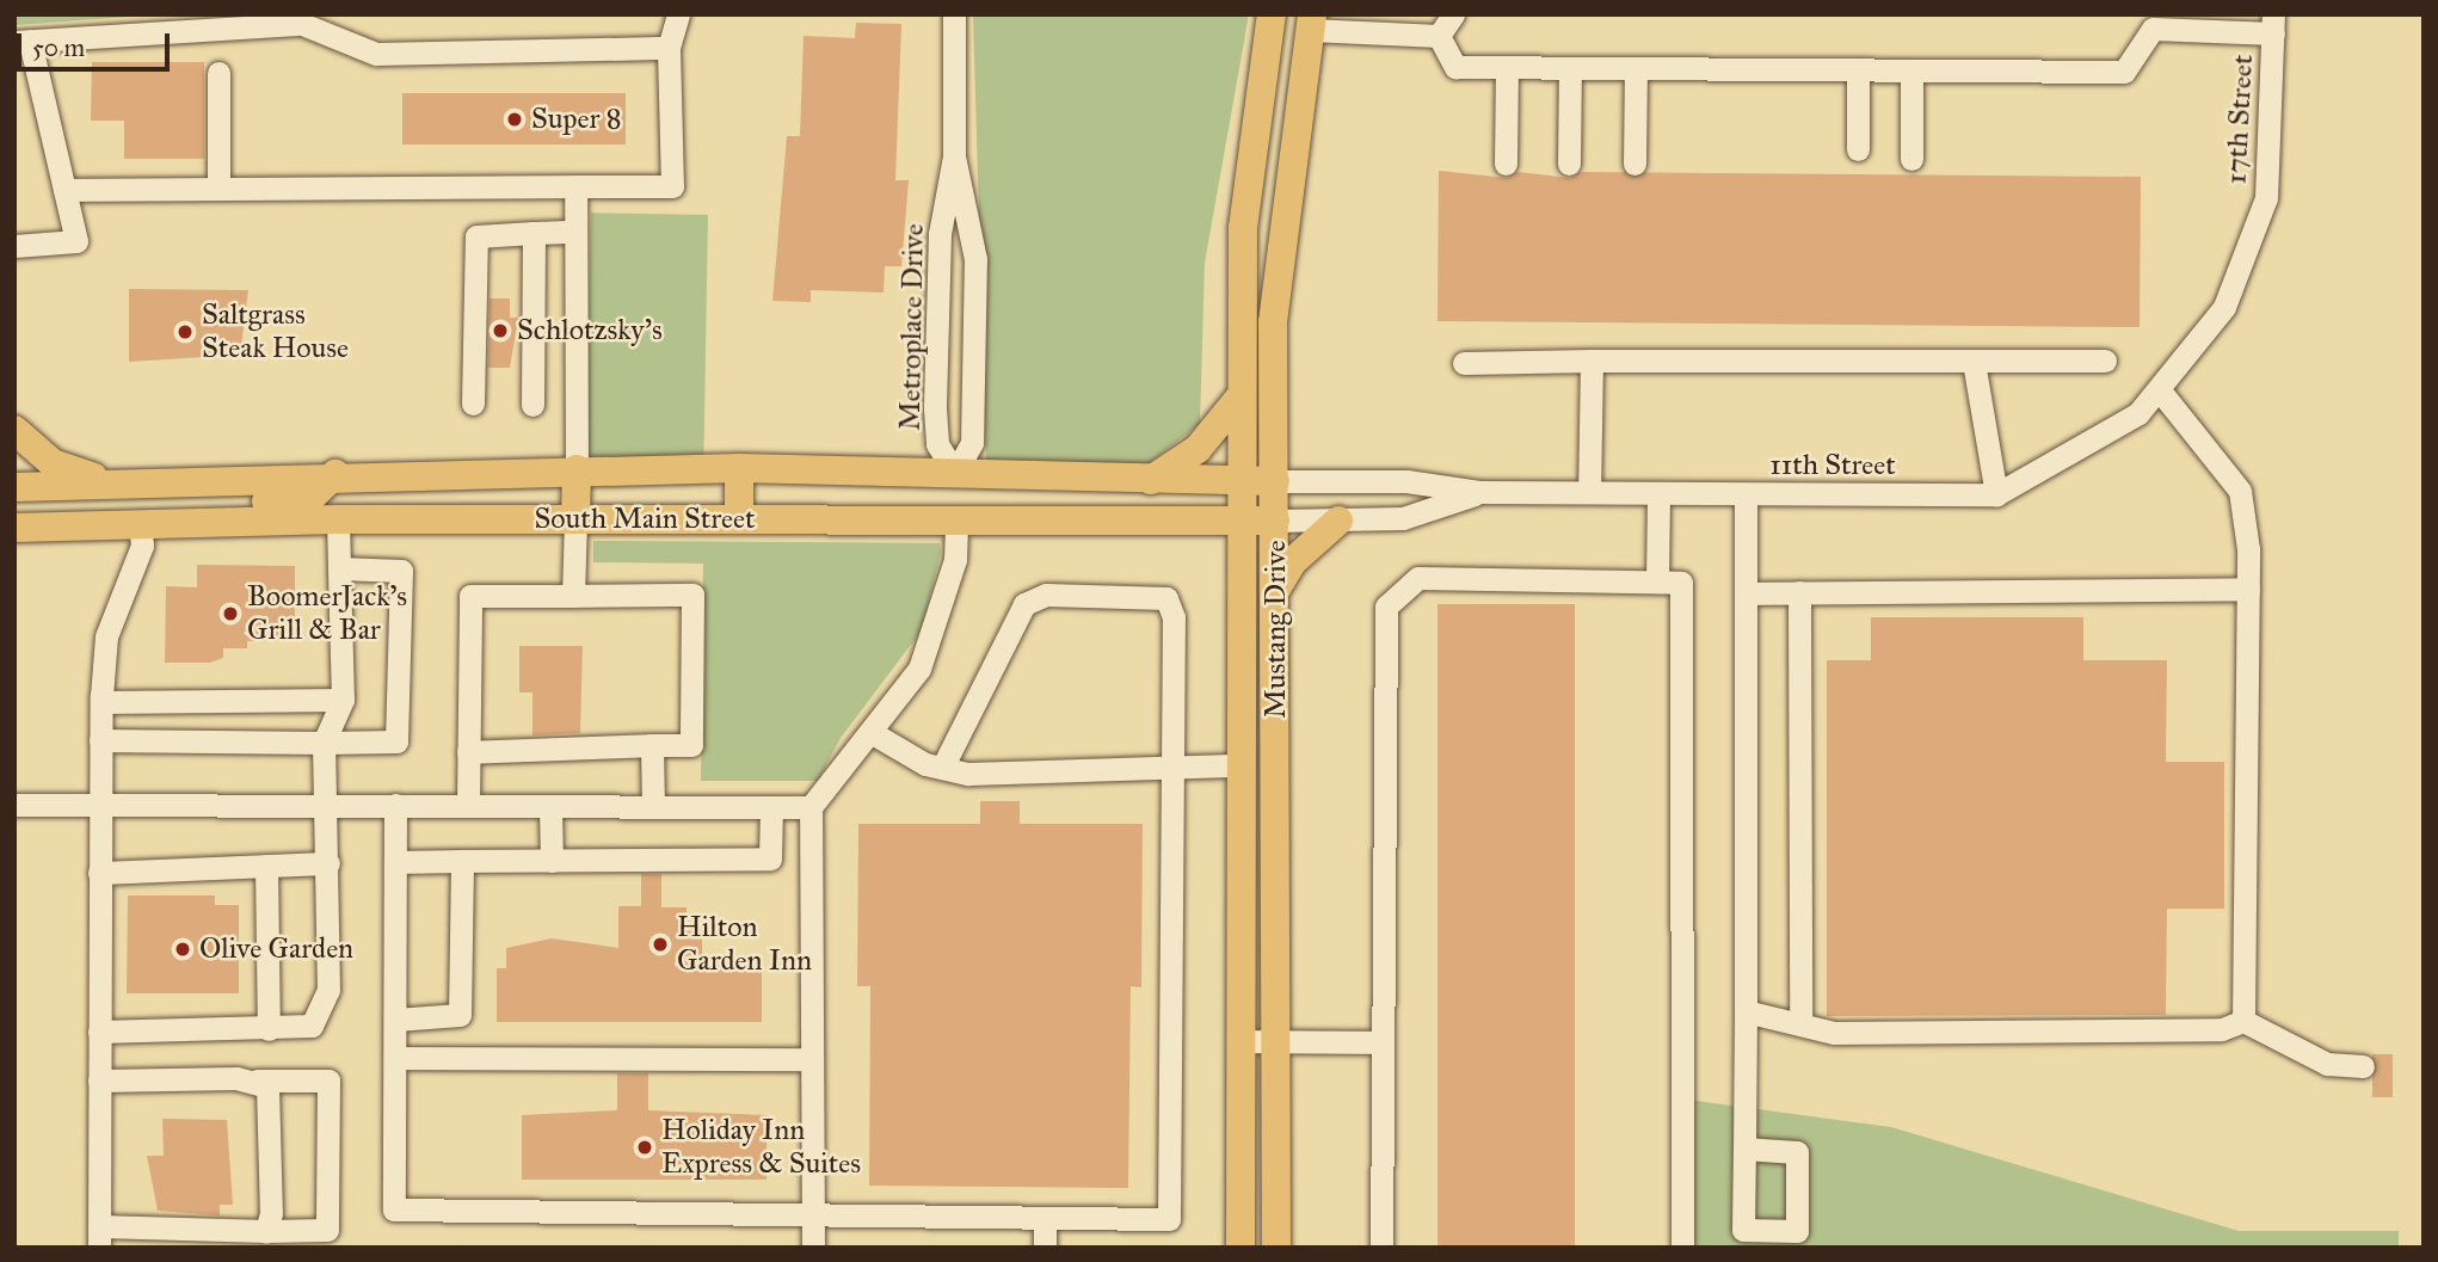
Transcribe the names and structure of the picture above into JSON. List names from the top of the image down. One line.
{"streets":{"main road":["South Main Street","Mustang Drive"],"street":["17th Street","Metroplace Drive","11th Street"]},"crossings":[["17th Street","11th Street"],["Metroplace Drive","South Main Street"],["11th Street","South Main Street"],["11th Street","Mustang Drive"],["South Main Street","Mustang Drive"]],"places":["Super 8","Schlotzsky's","Saltgrass Steak House","BoomerJack's Grill & Bar","Hilton Garden Inn","Olive Garden","Holiday Inn Express & Suites"],"scale_bar":"50 m"}
